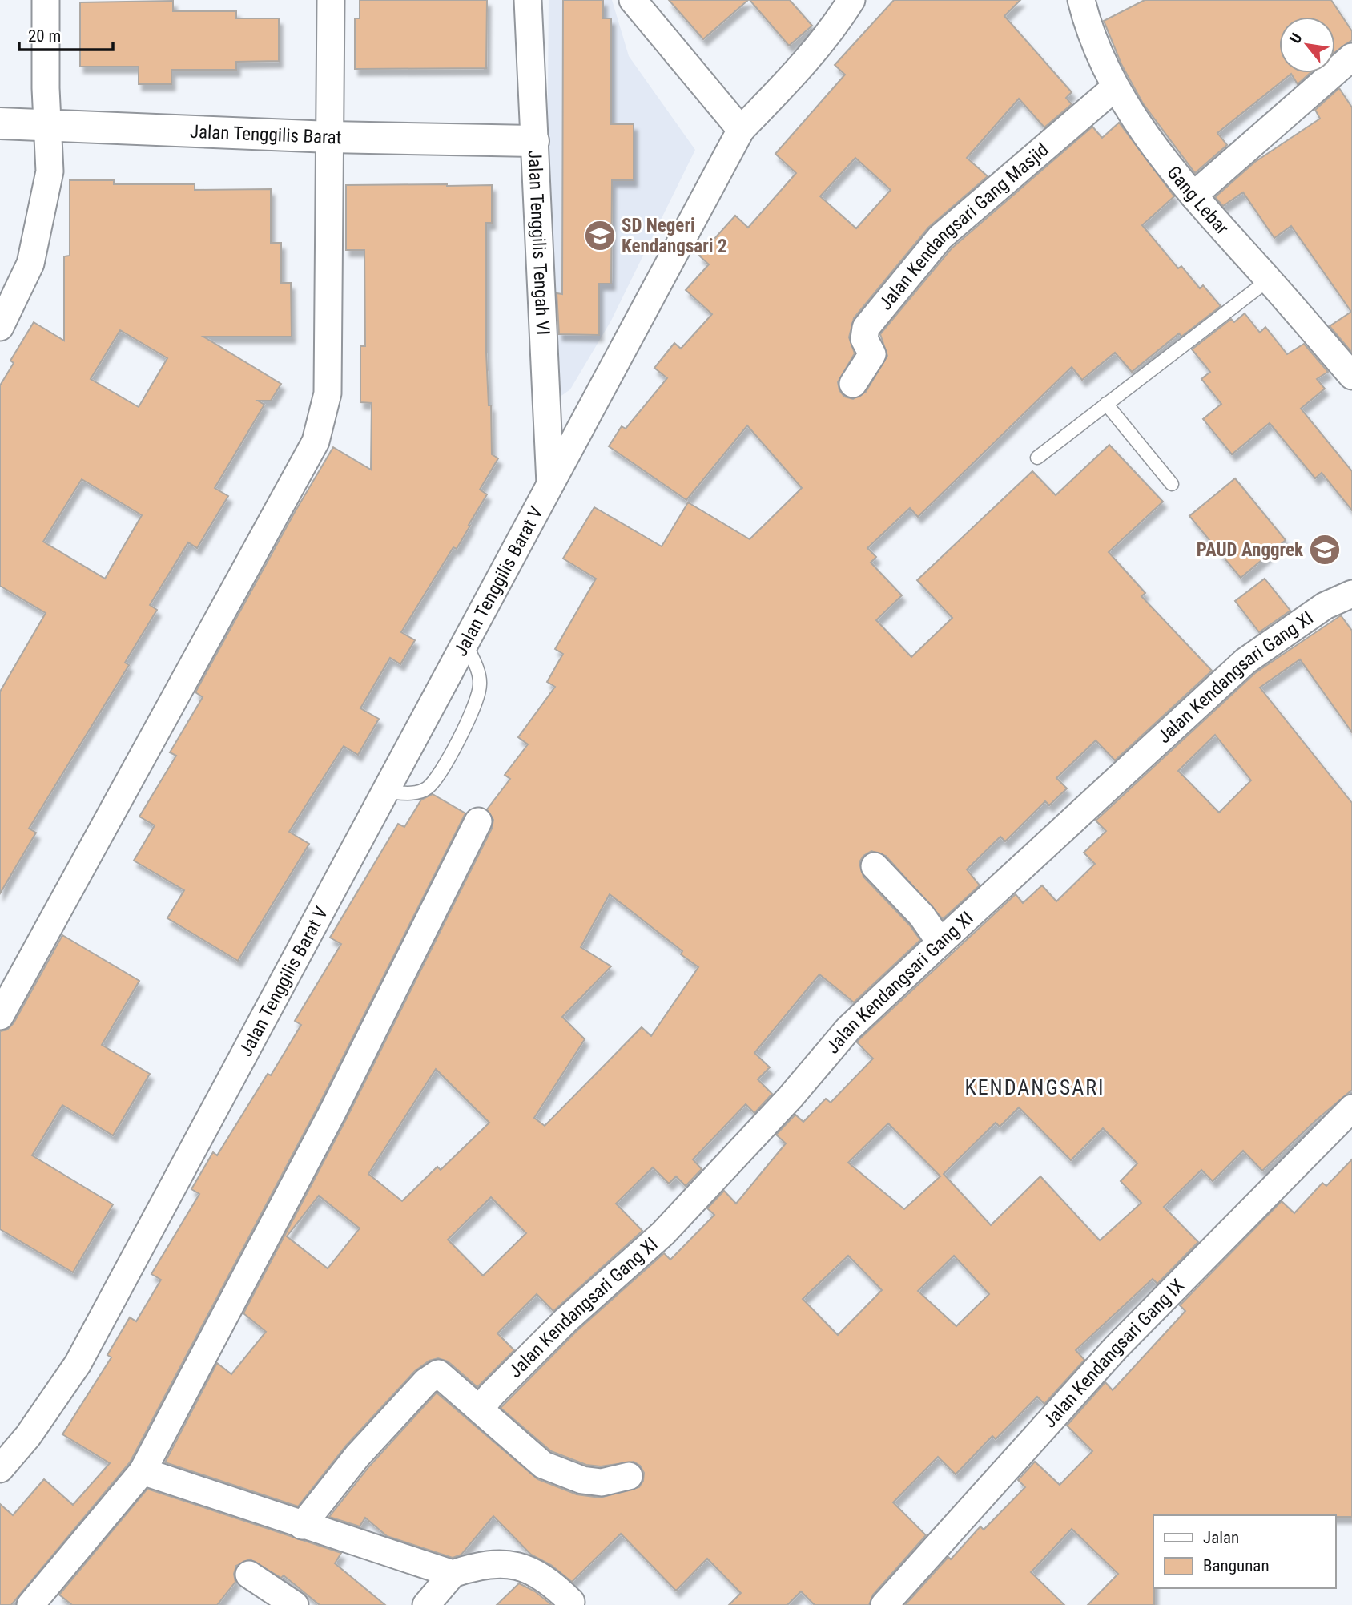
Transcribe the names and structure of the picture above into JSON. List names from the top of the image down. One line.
{"streets":{"street":["Jalan Tenggilis Barat","Gang Lebar","Jalan Kendangsari Gang Masjid","Jalan Tenggilis Tengah VI","Jalan Tenggilis Barat V","Jalan Kendangsari Gang XI","Jalan Kendangsari Gang IX"]},"crossings":[["Jalan Tenggilis Barat","Jalan Tenggilis Tengah VI"],["Gang Lebar","Jalan Kendangsari Gang Masjid"],["Jalan Tenggilis Tengah VI","Jalan Tenggilis Barat V"]],"districts":["KENDANGSARI"],"places":{"school or university":["SD Negeri Kendangsari 2","PAUD Anggrek"]},"legend":["Jalan","Bangunan"],"scale_bar":"20 m","north":"top left"}
